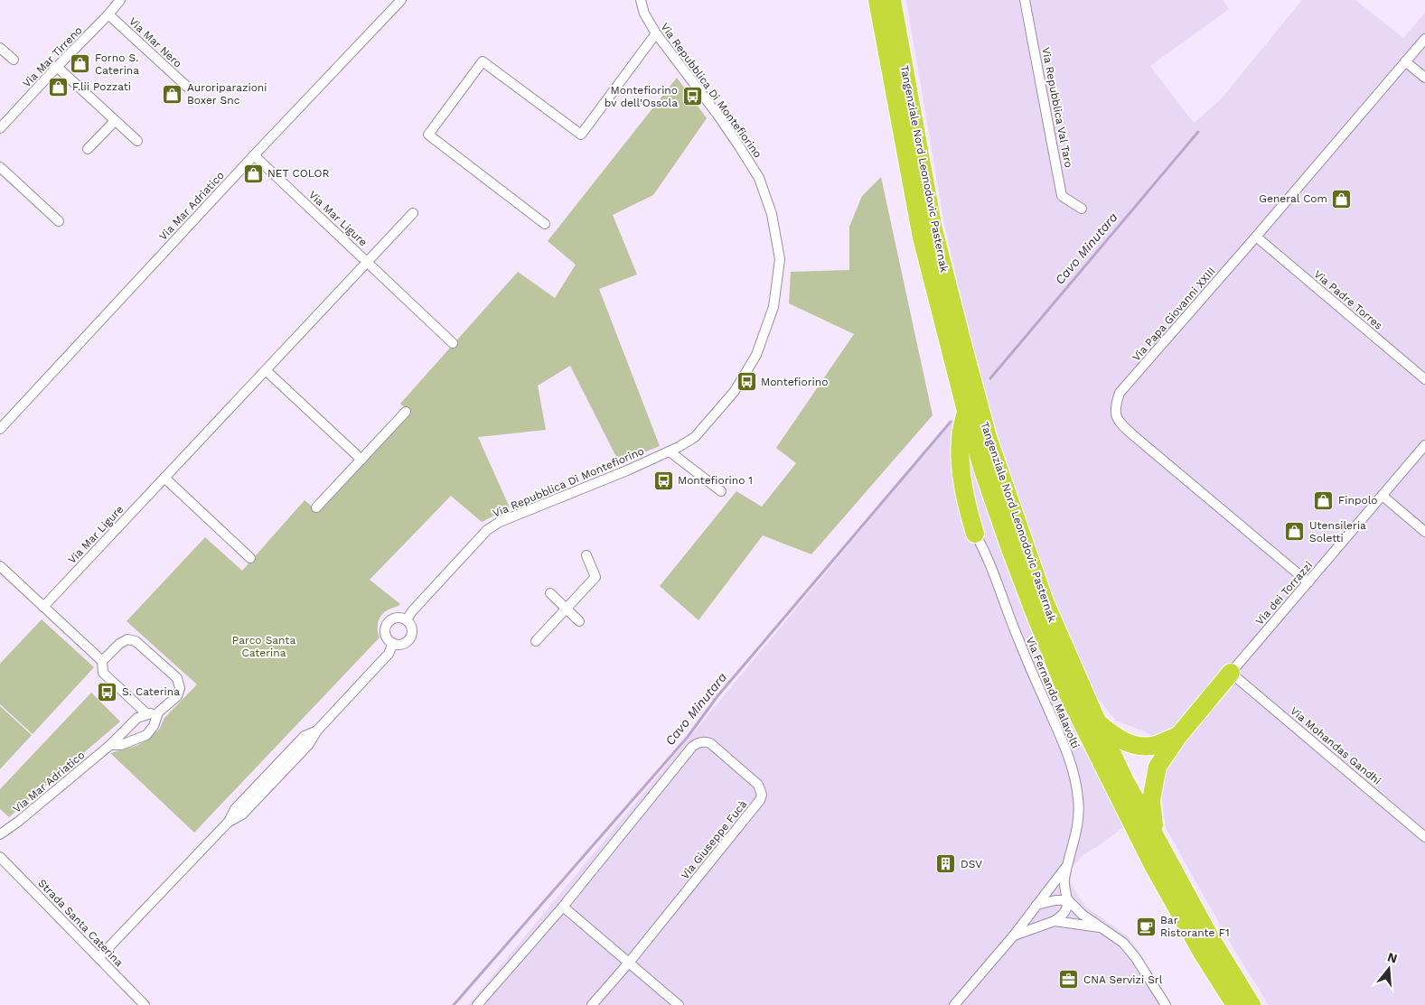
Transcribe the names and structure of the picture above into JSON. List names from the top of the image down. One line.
{"streets":{"highway":["Tangenziale Nord Leonodovic Pasternak"],"street":["Via Mar Nero","Via Mar Tirreno","Via Repubblica Di Montefiorino","Via Repubblica Val Taro","Via Mar Adriatico","Via Mar Ligure","Via Padre Torres","Via Papa Giovanni XXIII","Via dei Torrazzi","Via Fernando Malavolti","Via Mohandas Gandhi","Via Giuseppe Fucà","Strada Santa Caterina"]},"crossings":[["Via Mar Nero","Via Mar Tirreno"],["Via Mar Adriatico","Via Mar Ligure"],["Via Padre Torres","Via Papa Giovanni XXIII"],["Via Papa Giovanni XXIII","Via dei Torrazzi"],["Via dei Torrazzi","Via Mohandas Gandhi"]],"water":["Cavo Minutara"],"parks":["Parco Santa Caterina"],"places":{"shop":["Forno S. Caterina","F.lii Pozzati","Auroriparazioni Boxer Snc","NET COLOR","General Com","Finpolo","Utensileria Soletti"],"bus stop":["Montefiorino bv dell'Ossola","Montefiorino","Montefiorino 1","S. Caterina"],"building":["DSV"],"cafe":["Bar Ristorante F1"],"office":["CNA Servizi Srl"]},"north":"top"}
